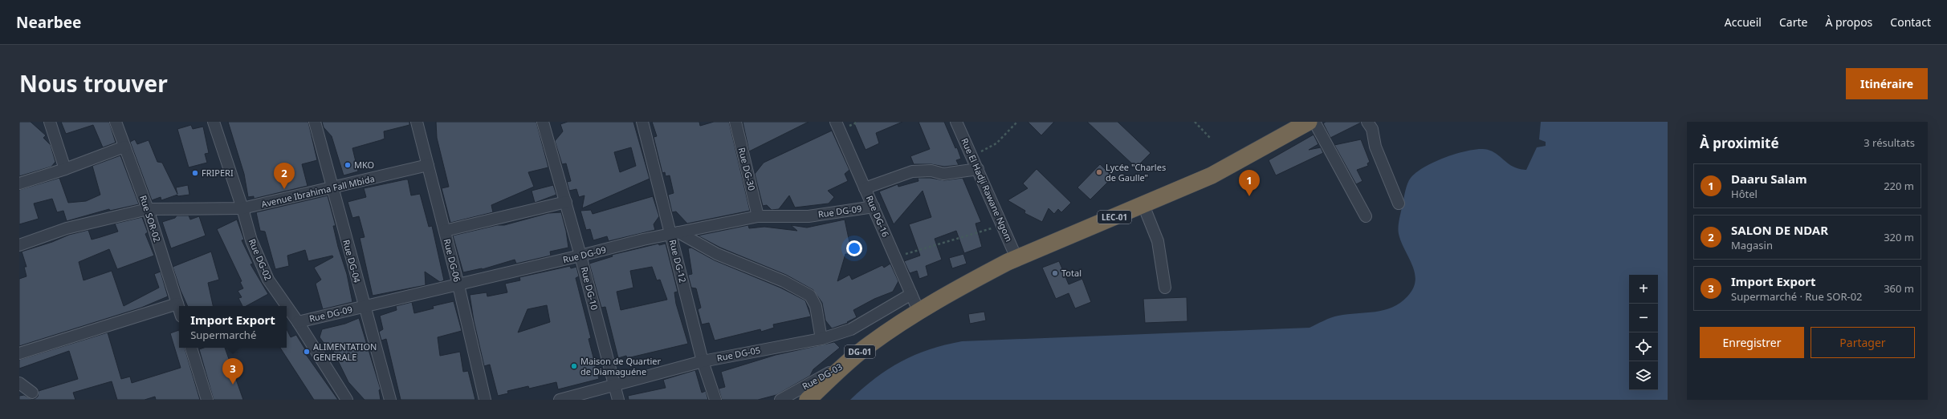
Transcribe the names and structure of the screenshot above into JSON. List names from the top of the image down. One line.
{"streets":{"highway":["LEC-01","DG-01"],"street":["Rue DG-30","Rue El Hadji Rawane Ngom","Avenue Ibrahima Fall Mbida","Rue DG-09","Rue DG-16","Rue SOR-02","Rue DG-02","Rue DG-06","Rue DG-04","Rue DG-12","Rue DG-10","Rue DG-05","Rue DG-03"]},"crossings":[["Rue DG-30","Rue DG-09"],["Rue El Hadji Rawane Ngom","LEC-01"],["Avenue Ibrahima Fall Mbida","Rue SOR-02"],["Avenue Ibrahima Fall Mbida","Rue DG-02"],["Avenue Ibrahima Fall Mbida","Rue DG-06"],["Avenue Ibrahima Fall Mbida","Rue DG-04"],["Rue DG-09","Rue DG-16"],["Rue DG-09","Rue DG-02"],["Rue DG-09","Rue DG-06"],["Rue DG-09","Rue DG-04"],["Rue DG-09","Rue DG-12"],["Rue DG-09","Rue DG-10"],["Rue DG-16","LEC-01"],["Rue DG-16","DG-01"],["Rue DG-16","Rue DG-05"],["LEC-01","DG-01"],["Rue DG-12","Rue DG-05"],["Rue DG-10","Rue DG-05"],["DG-01","Rue DG-03"]],"places":["MKO","Lycée \"Charles de Gaulle\"","FRIPERI","Total","ALIMENTATION GENERALE","Maison de Quartier de Diamaguéne"],"page":{"header":"Nearbee","nav":["Accueil","Carte","À propos","Contact"],"title":"Nous trouver","buttons":["Itinéraire",["Enregistrer","Partager"]],"heading":["À proximité","3 résultats"],"pins":["2","1","3"],"list":[{"mark":"1","name":"Daaru Salam","note":"Hôtel","value":"220 m"},{"mark":"2","name":"SALON DE NDAR","note":"Magasin","value":"320 m"},{"mark":"3","name":"Import Export","note":"Supermarché · Rue SOR-02","value":"360 m"}],"map_buttons":["+","−"],"popup":["Import Export","Supermarché"]}}
